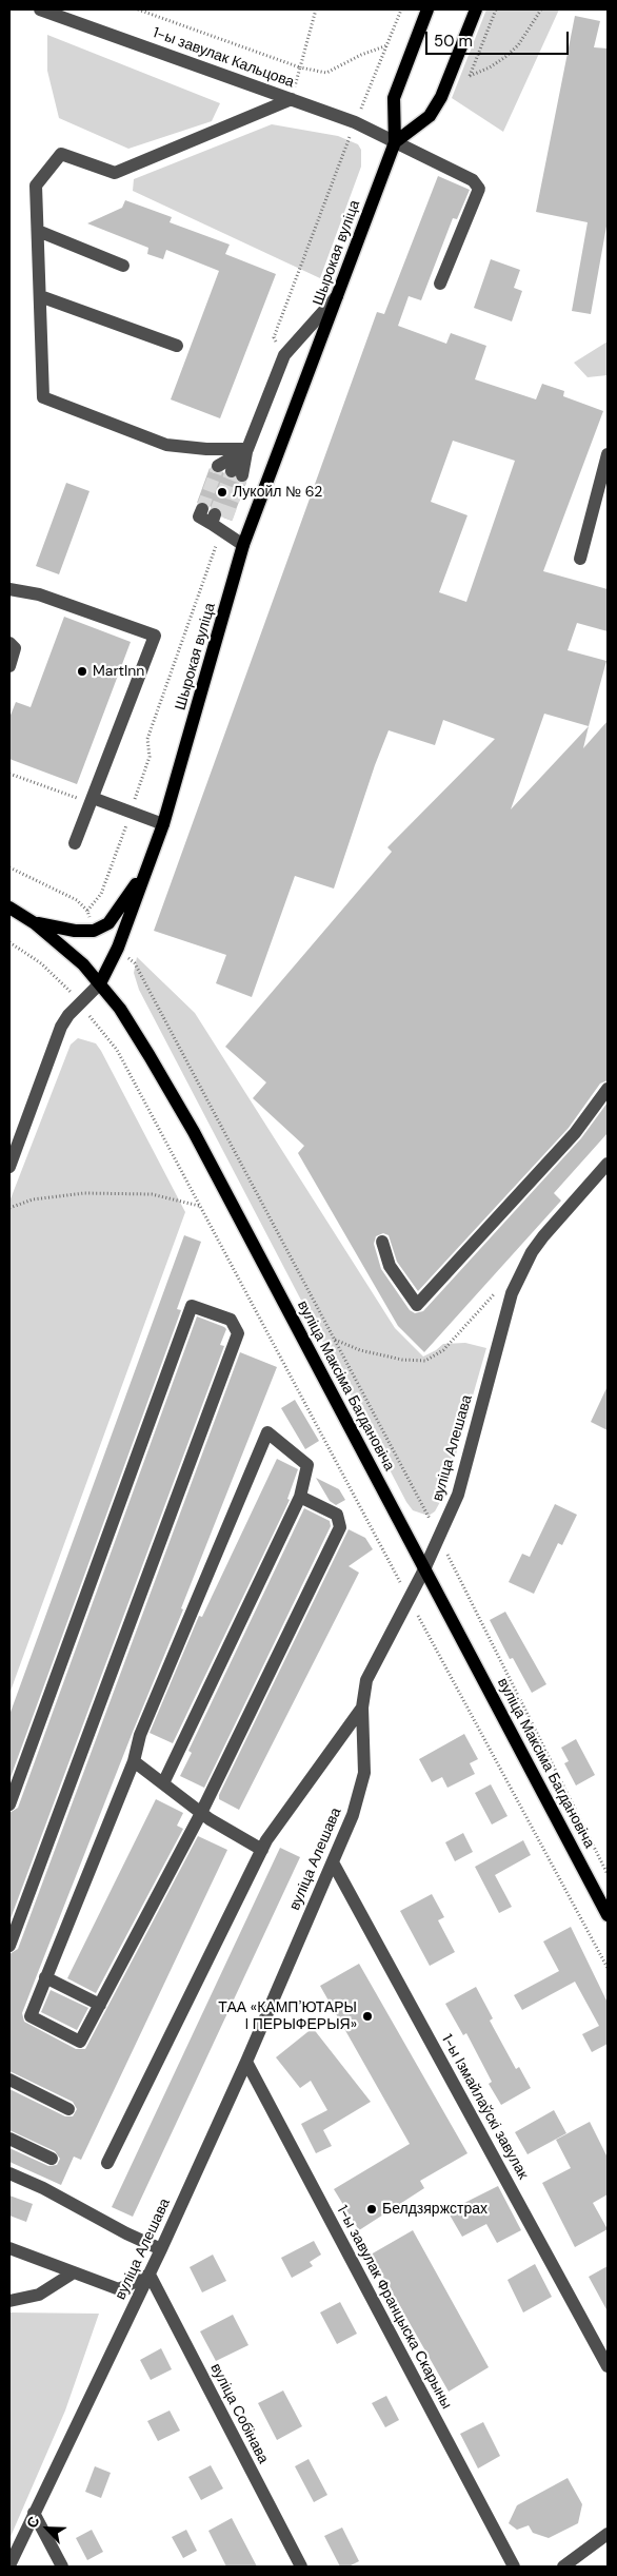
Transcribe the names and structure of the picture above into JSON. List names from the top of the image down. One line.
{"streets":{"main road":["Шырокая вуліца","вуліца Максіма Багдановіча"],"street":["1-ы завулак Кальцова","вуліца Алешава","1-ы Ізмайлаўскі завулак","1-ы завулак Францыска Скарыны","вуліца Собінава"]},"crossings":[["1-ы завулак Кальцова","Шырокая вуліца"],["Шырокая вуліца","вуліца Максіма Багдановіча"],["вуліца Максіма Багдановіча","вуліца Алешава"],["вуліца Алешава","1-ы Ізмайлаўскі завулак"],["вуліца Алешава","1-ы завулак Францыска Скарыны"],["вуліца Алешава","вуліца Собінава"]],"places":["Лукойл № 62","MartInn","ТАА «КАМПʼЮТАРЫ I ПЕРЫФЕРЫЯ»","Белдзяржстрах"],"scale_bar":"50 m","north":"top left"}
